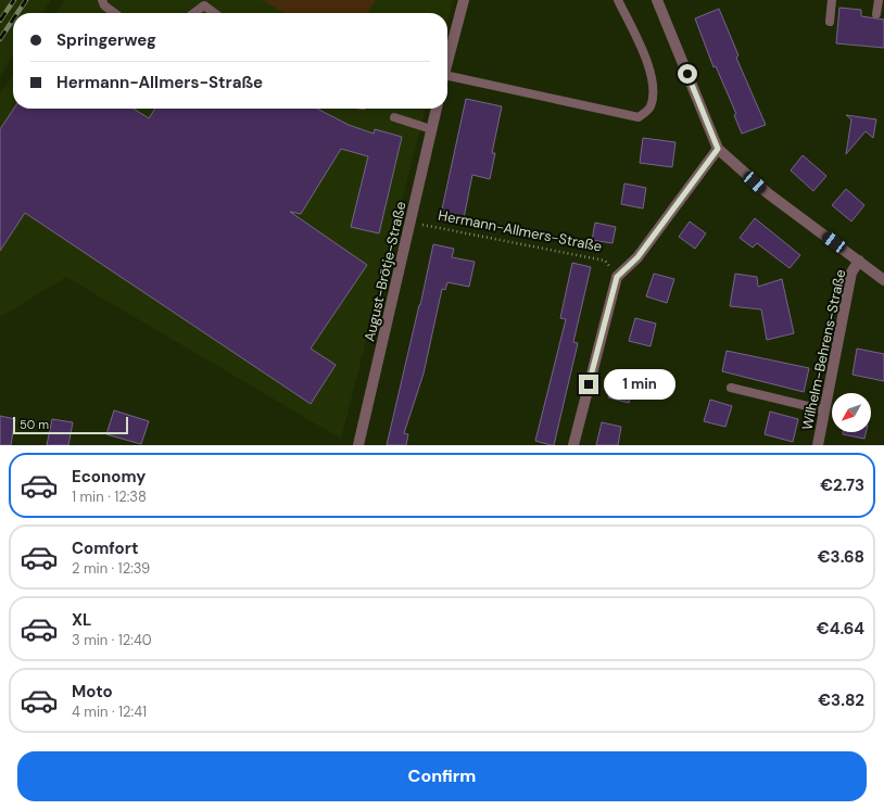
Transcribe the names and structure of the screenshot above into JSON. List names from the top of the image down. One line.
{"streets":{"street":["August-Brötje-Straße","Wilhelm-Behrens-Straße"],"path":["Hermann-Allmers-Straße"]},"crossings":[["Hermann-Allmers-Straße","August-Brötje-Straße"]],"scale_bar":"50 m","north":"bottom left","page":{"banner":["Springerweg","Hermann-Allmers-Straße"],"bubble":"1 min","scale":"50 m","list":[{"name":"Economy","note":"1 min · 12:38","value":"€2.73"},{"name":"Comfort","note":"2 min · 12:39","value":"€3.68"},{"name":"XL","note":"3 min · 12:40","value":"€4.64"},{"name":"Moto","note":"4 min · 12:41","value":"€3.82"}],"buttons":"Confirm"}}
